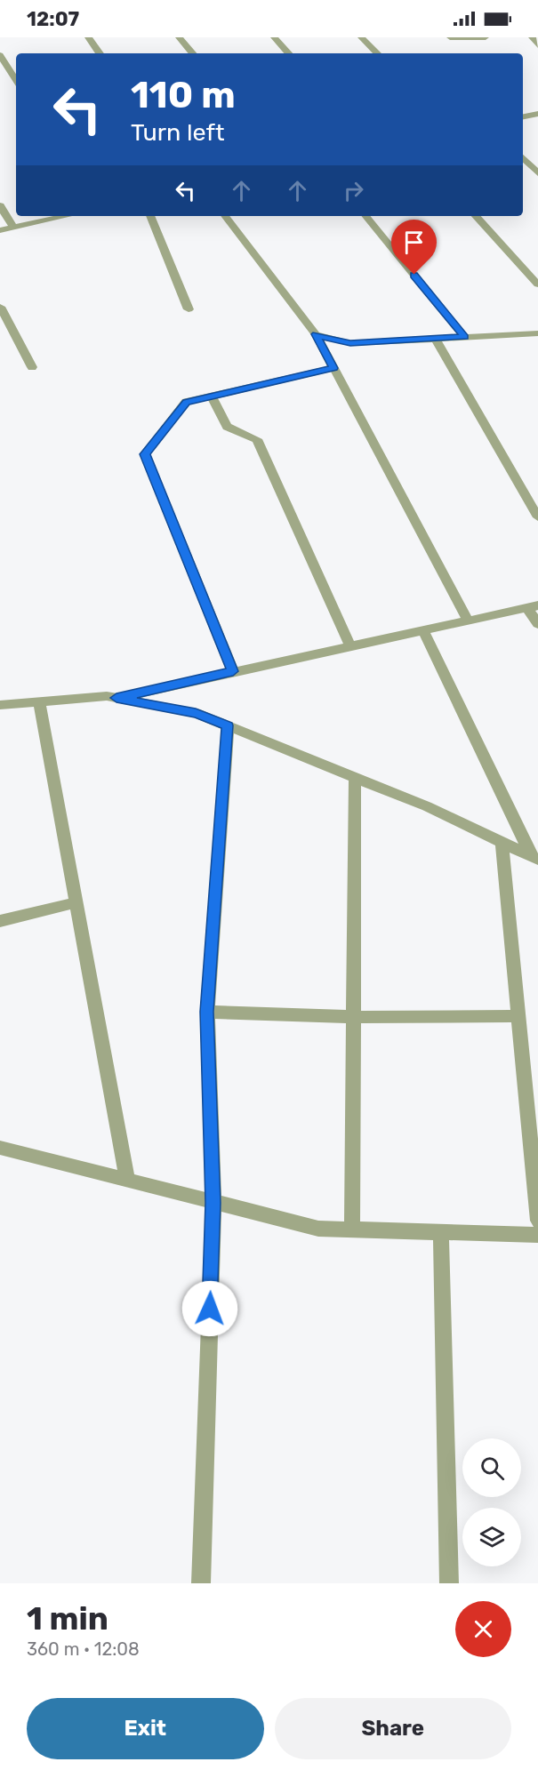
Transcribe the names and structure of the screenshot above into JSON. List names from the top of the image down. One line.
{"page":{"status":"12:07","turn":["110 m","Turn left"],"heading":["1 min","360 m · 12:08"],"buttons":["Exit","Share"]}}
